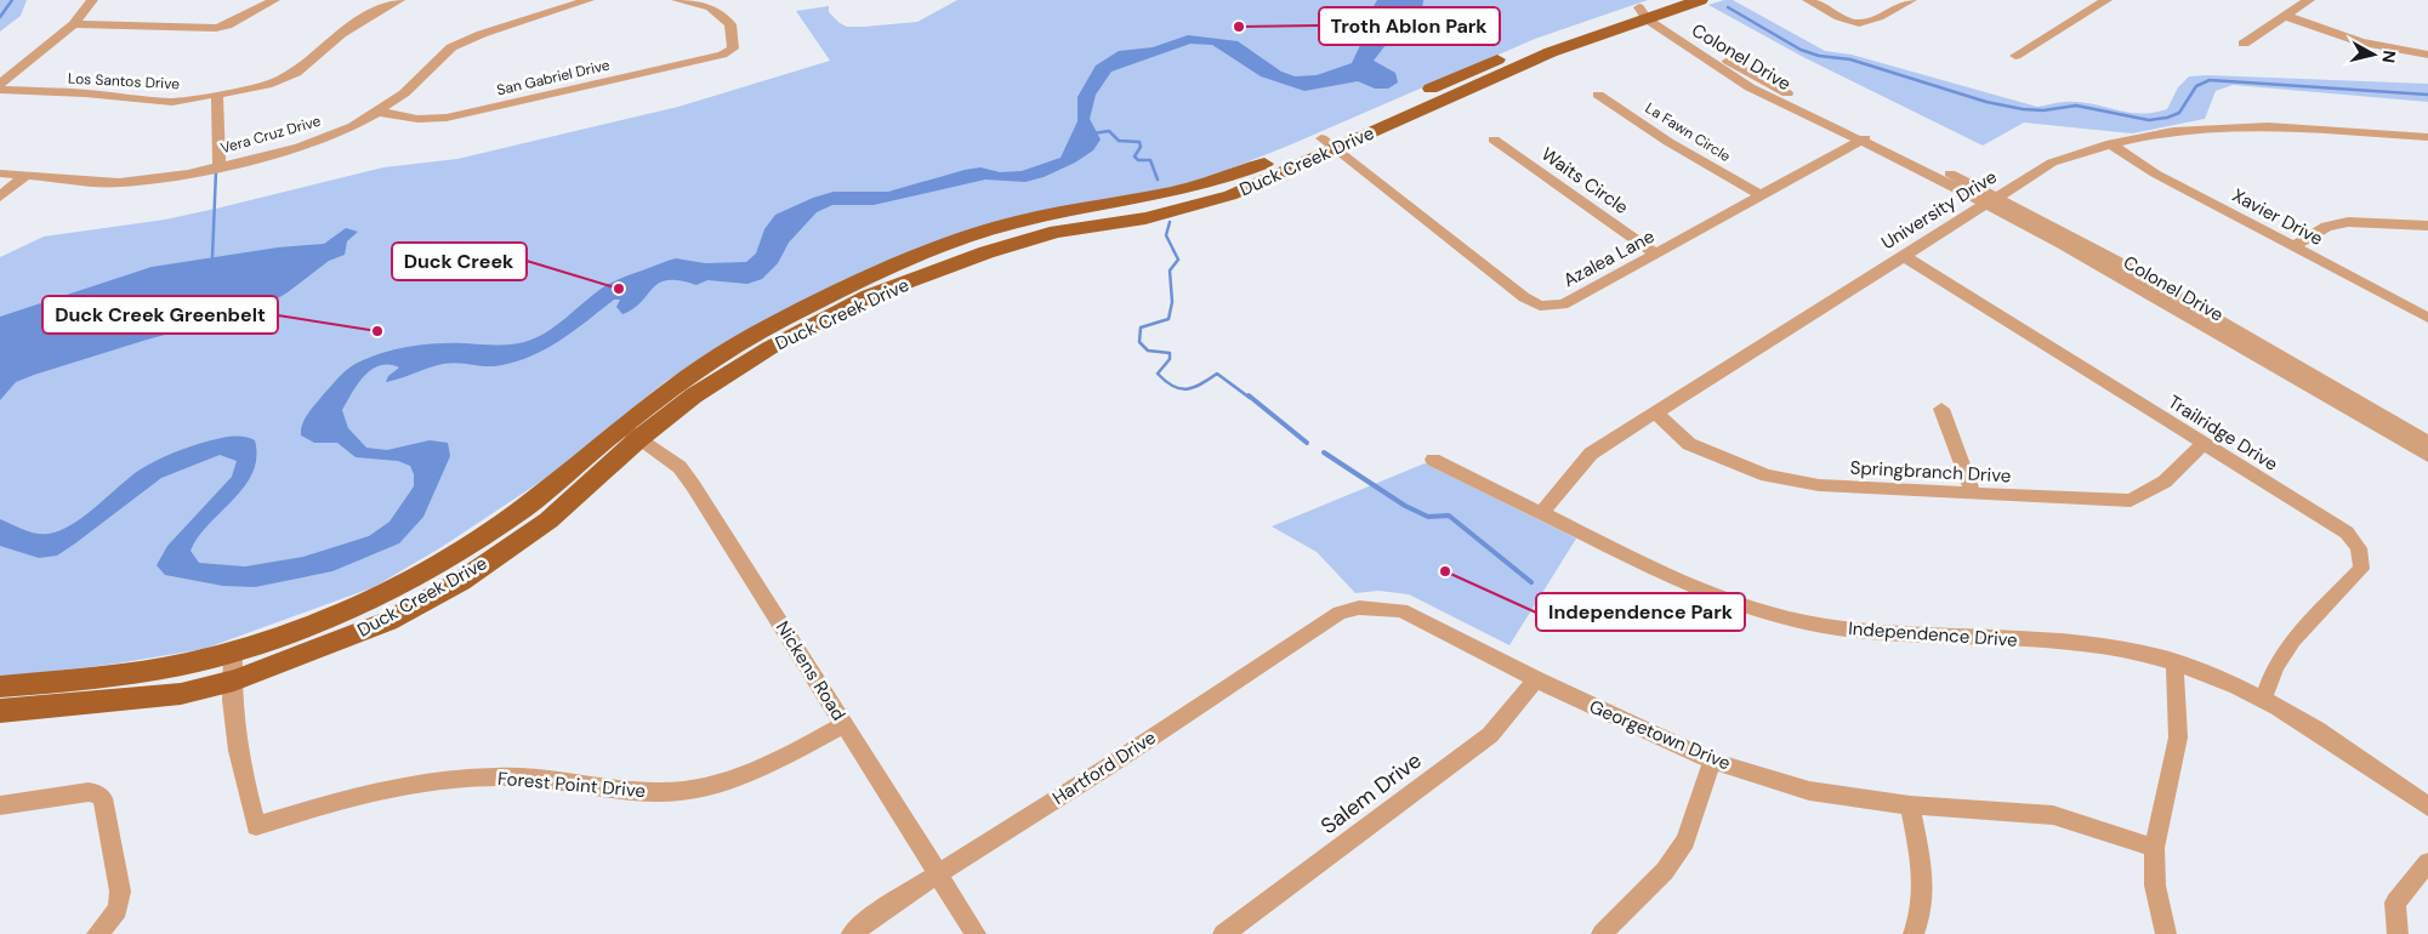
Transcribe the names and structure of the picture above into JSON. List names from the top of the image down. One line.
{"streets":{"main road":["Duck Creek Drive"],"street":["Colonel Drive","San Gabriel Drive","Los Santos Drive","La Fawn Circle","Vera Cruz Drive","Waits Circle","University Drive","Xavier Drive","Azalea Lane","Trailridge Drive","Springbranch Drive","Independence Drive","Nickens Road","Georgetown Drive","Hartford Drive","Forest Point Drive","Salem Drive"]},"crossings":[["Colonel Drive","Duck Creek Drive"],["Colonel Drive","University Drive"],["Colonel Drive","Azalea Lane"],["San Gabriel Drive","Vera Cruz Drive"],["La Fawn Circle","Azalea Lane"],["Duck Creek Drive","Azalea Lane"],["Duck Creek Drive","Nickens Road"],["Duck Creek Drive","Forest Point Drive"],["Waits Circle","Azalea Lane"],["University Drive","Xavier Drive"],["University Drive","Trailridge Drive"],["University Drive","Springbranch Drive"],["University Drive","Independence Drive"],["Trailridge Drive","Springbranch Drive"],["Trailridge Drive","Independence Drive"],["Nickens Road","Hartford Drive"],["Nickens Road","Forest Point Drive"],["Georgetown Drive","Hartford Drive"],["Georgetown Drive","Salem Drive"]],"places":["Troth Ablon Park","Duck Creek","Duck Creek Greenbelt","Independence Park"],"north":"right"}
